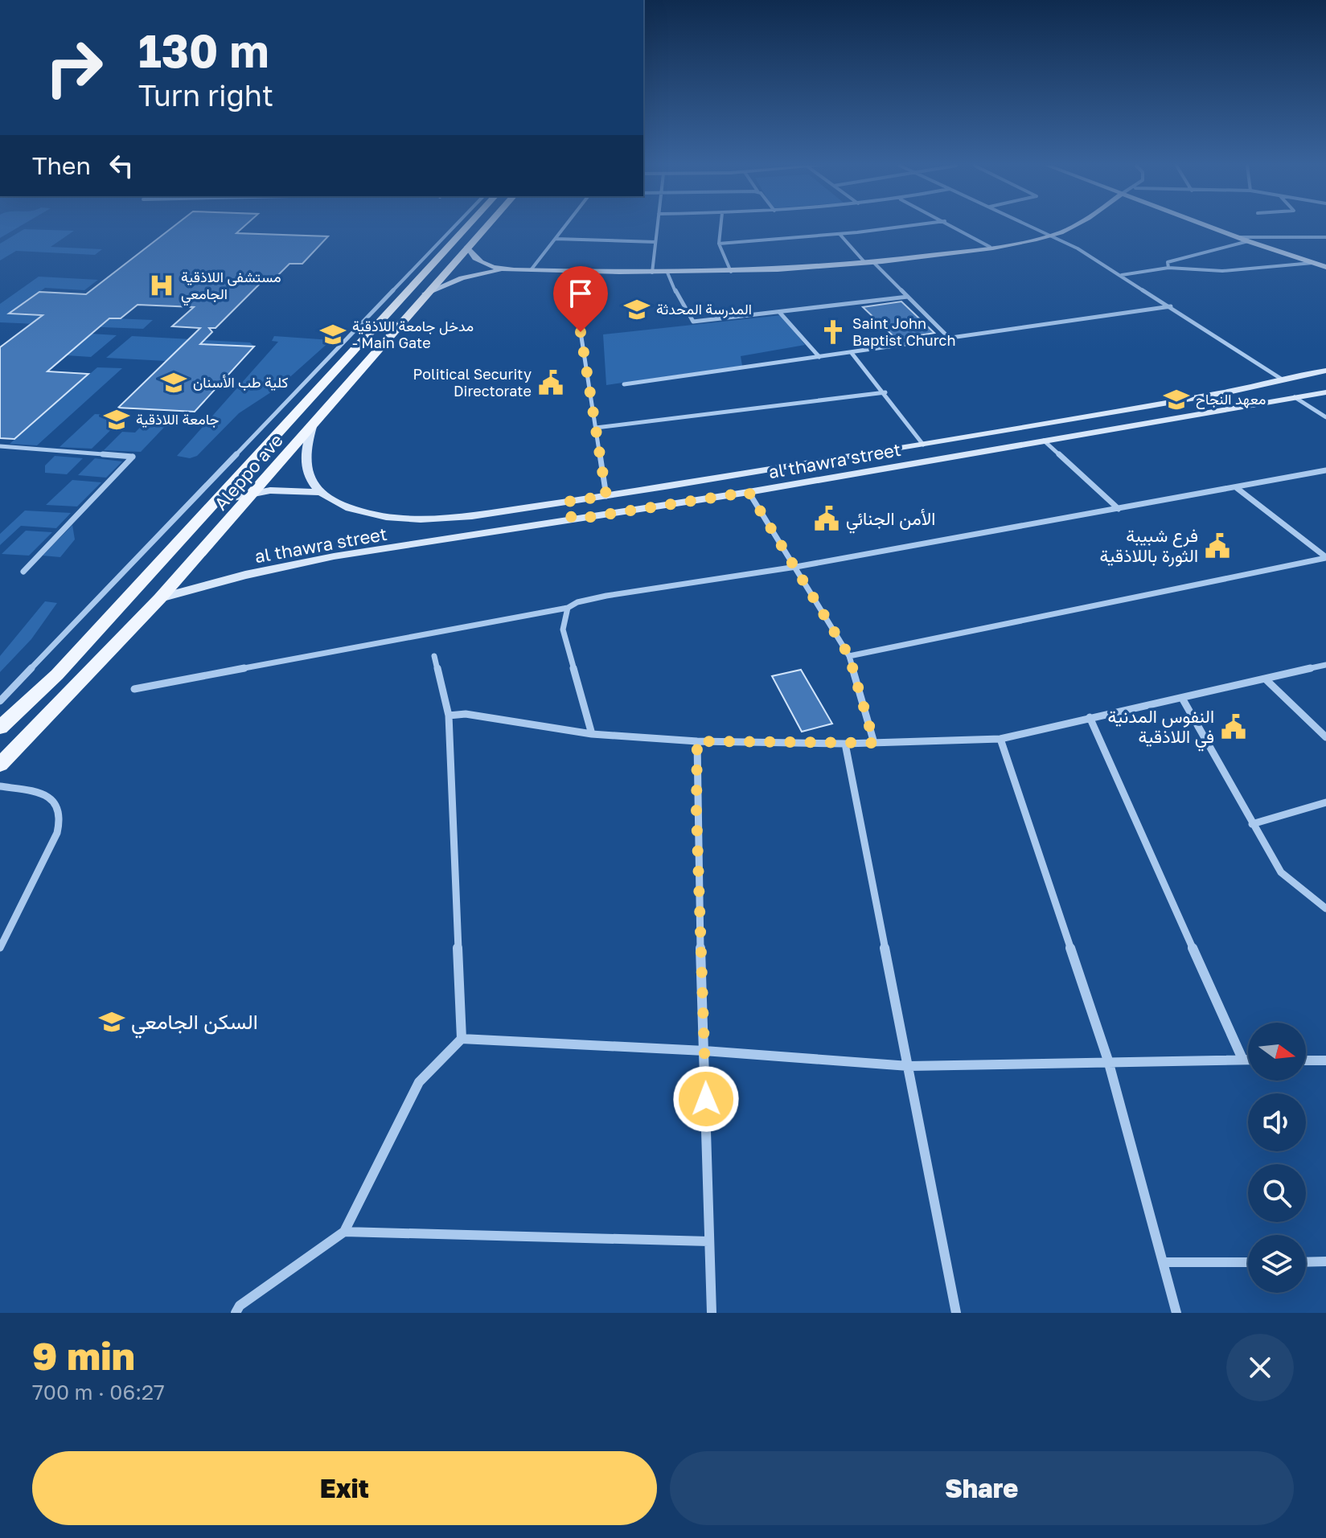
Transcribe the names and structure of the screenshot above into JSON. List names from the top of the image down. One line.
{"streets":{"main road":["al thawra street","Aleppo ave"]},"crossings":[["al thawra street","Aleppo ave"]],"places":{"hospital":["مستشفى اللاذقية الجامعي"],"school or university":["المدرسة المحدثة","مدخل جامعة اللاذقية - Main Gate","كلية طب الأسنان","معهد النجاح","جامعة اللاذقية","السكن الجامعي"],"church":["Saint John Baptist Church"],"public building":["Political Security Directorate","الأمن الجنائي","فرع شبيبة الثورة باللاذقية","النفوس المدنية في اللاذقية"]},"north":"right","page":{"turn":["130 m","Turn right"],"then":"Then","heading":["9 min","700 m · 06:27"],"buttons":["Exit","Share"]}}
